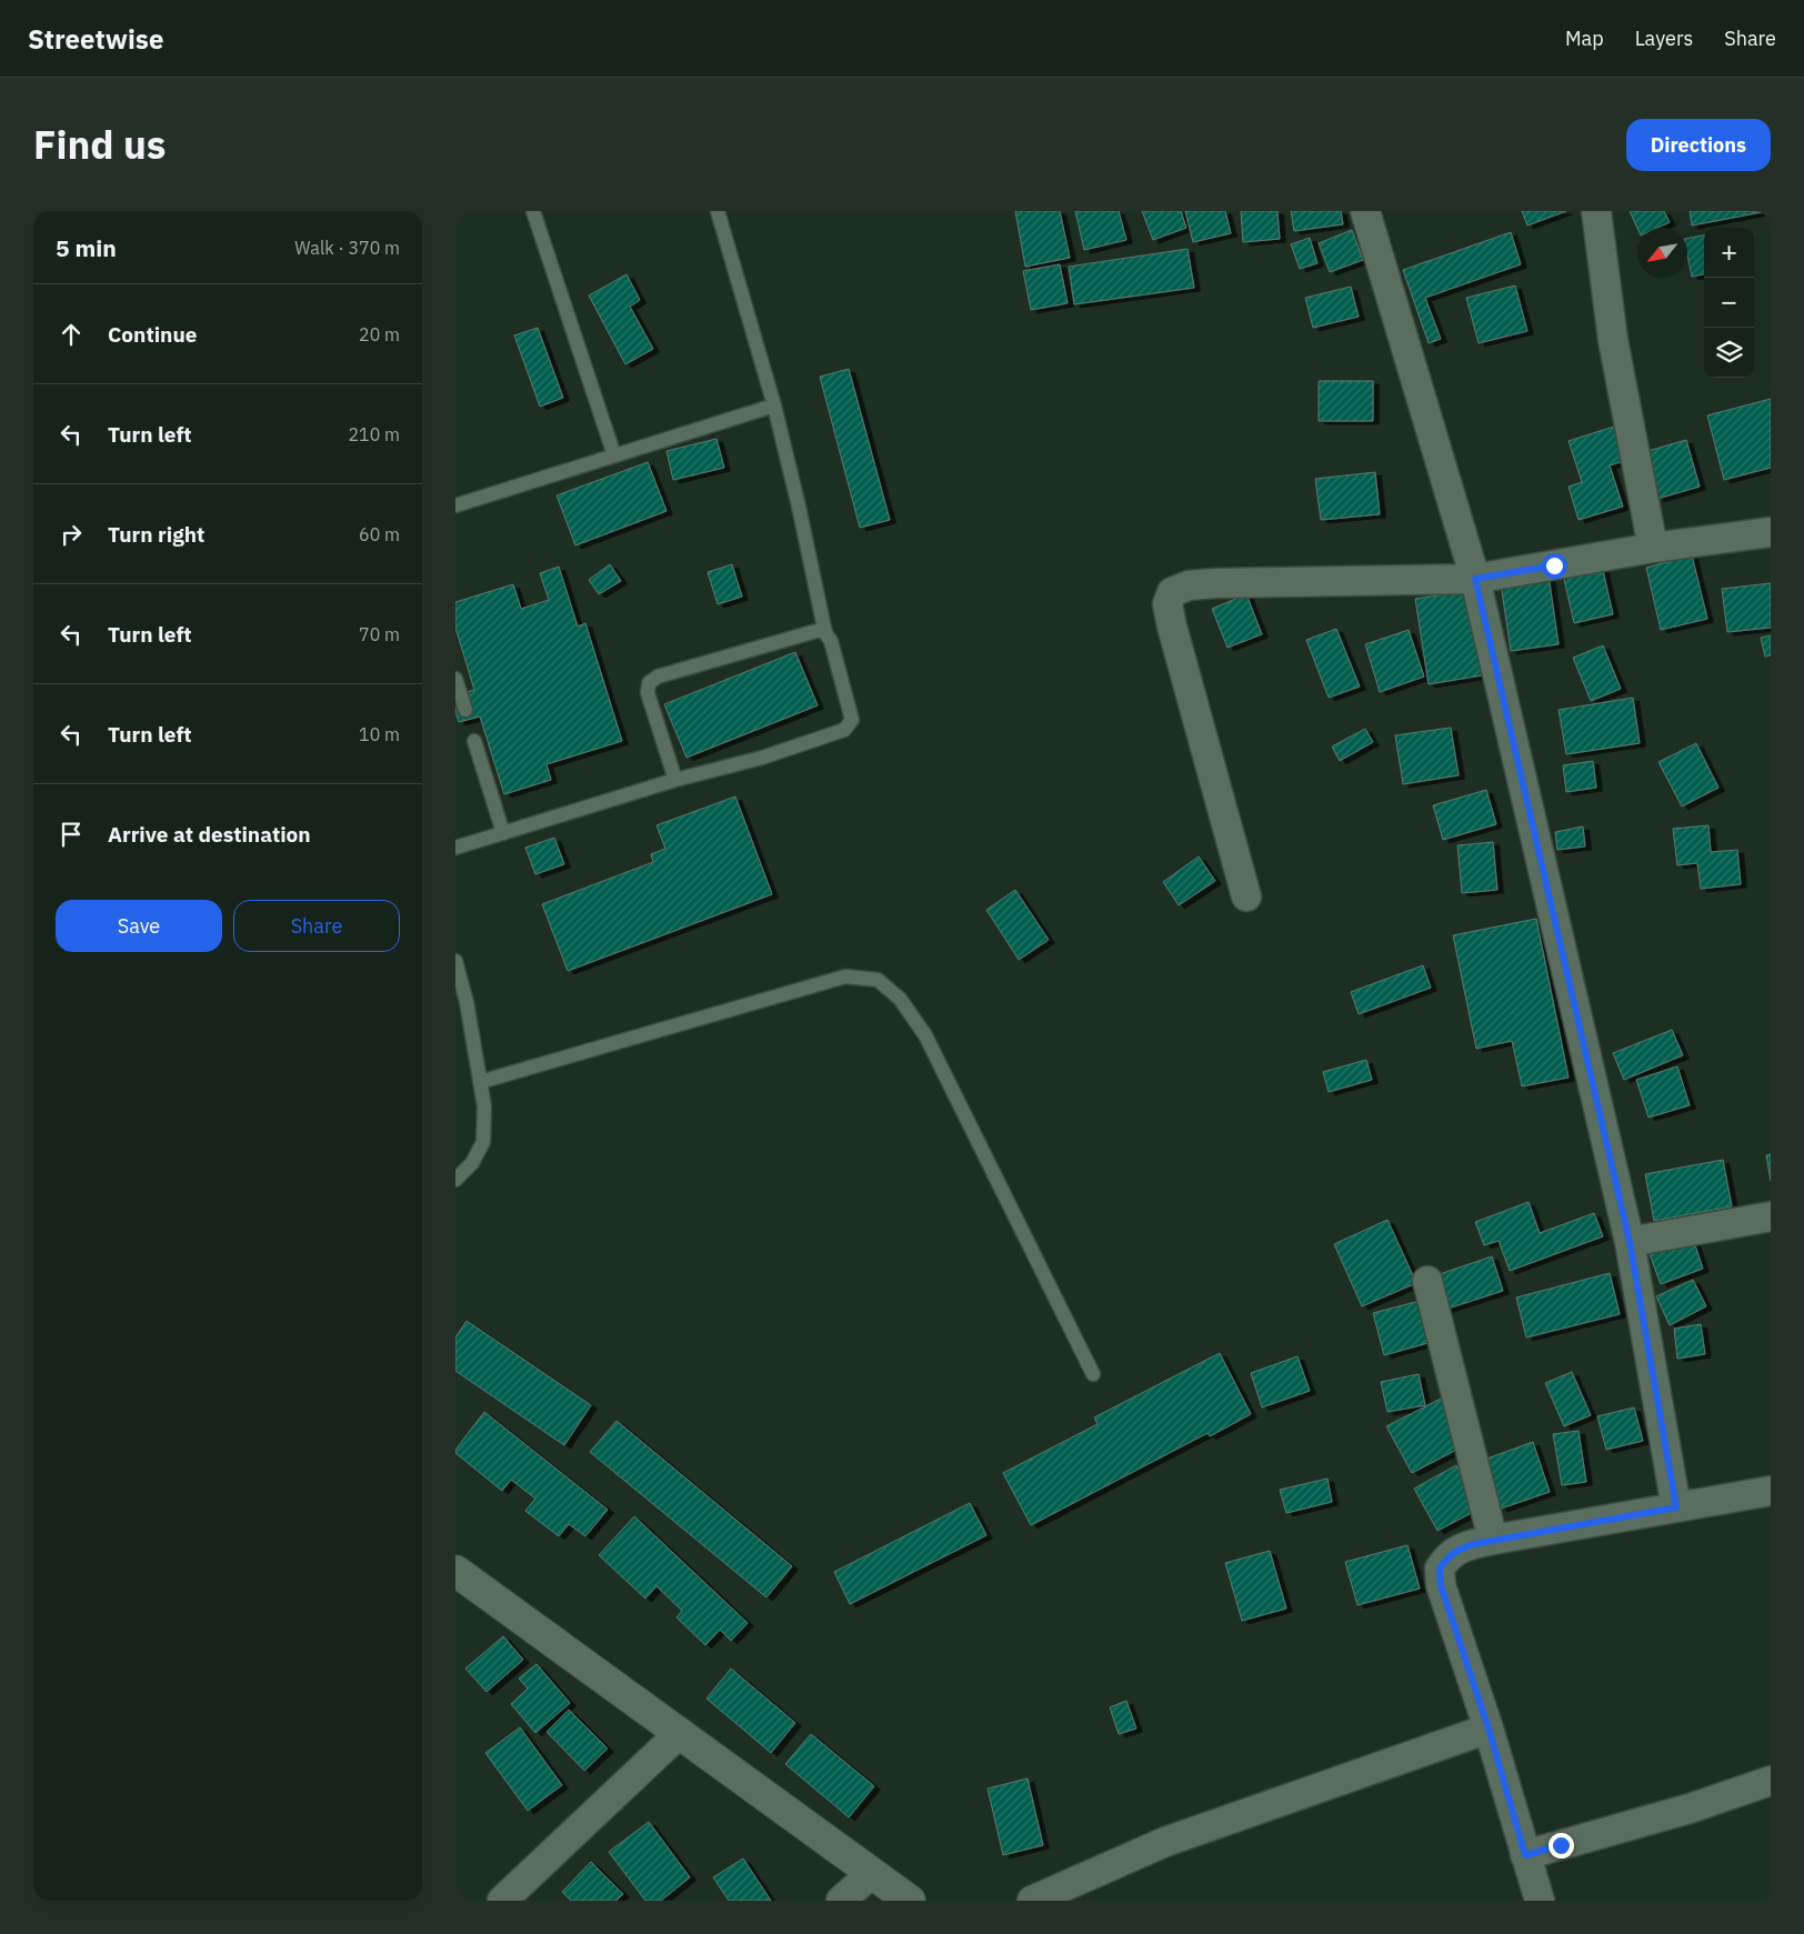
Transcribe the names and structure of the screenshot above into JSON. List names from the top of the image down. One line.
{"north":"bottom left","page":{"header":"Streetwise","nav":["Map","Layers","Share"],"title":"Find us","buttons":["Directions",["Save","Share"]],"heading":["5 min","Walk · 370 m"],"map_buttons":["+","−"],"list":[["Continue","20 m"],["Turn left","210 m"],["Turn right","60 m"],["Turn left","70 m"],["Turn left","10 m"],"Arrive at destination"]}}
